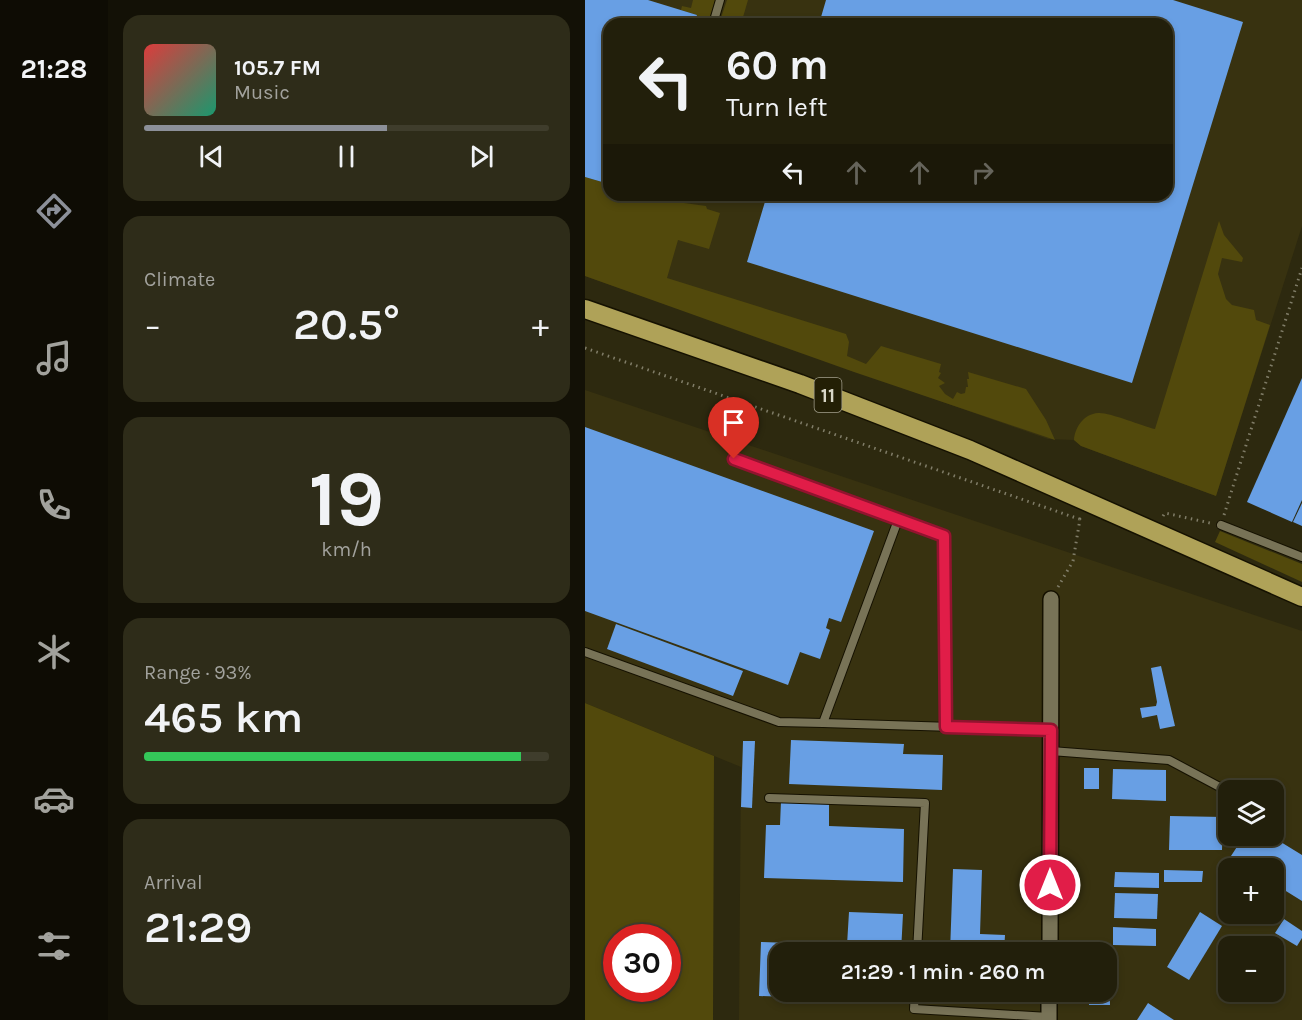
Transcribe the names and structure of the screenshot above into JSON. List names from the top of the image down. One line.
{"streets":{"highway":["11"]},"page":{"tabs":"21:28","turn":["60 m","Turn left"],"song":["105.7 FM","Music"],"tile":["Climate",["19","km/h"],["Range · 93%","465 km"],["Arrival","21:29"]],"heat":["−","20.5°","+"],"map_buttons":["+","−"],"limit":"30","trip":"21:29 · 1 min · 260 m"}}
